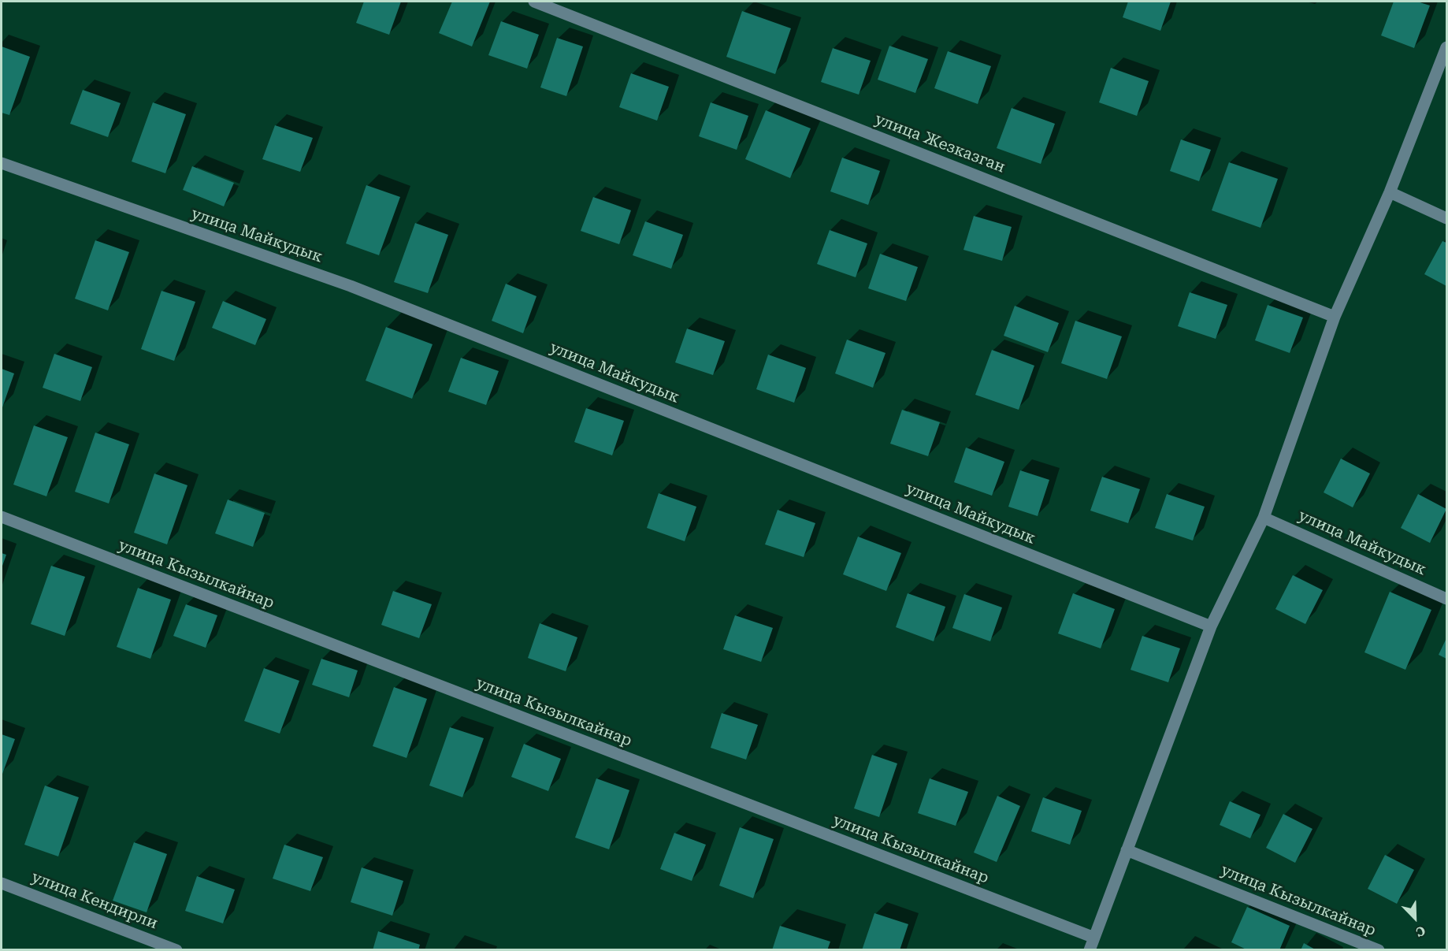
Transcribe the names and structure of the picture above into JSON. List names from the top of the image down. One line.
{"streets":{"street":["улица Жезказган","улица Майкудык","улица Кызылкайнар","улица Кендирли"]},"north":"bottom right"}
